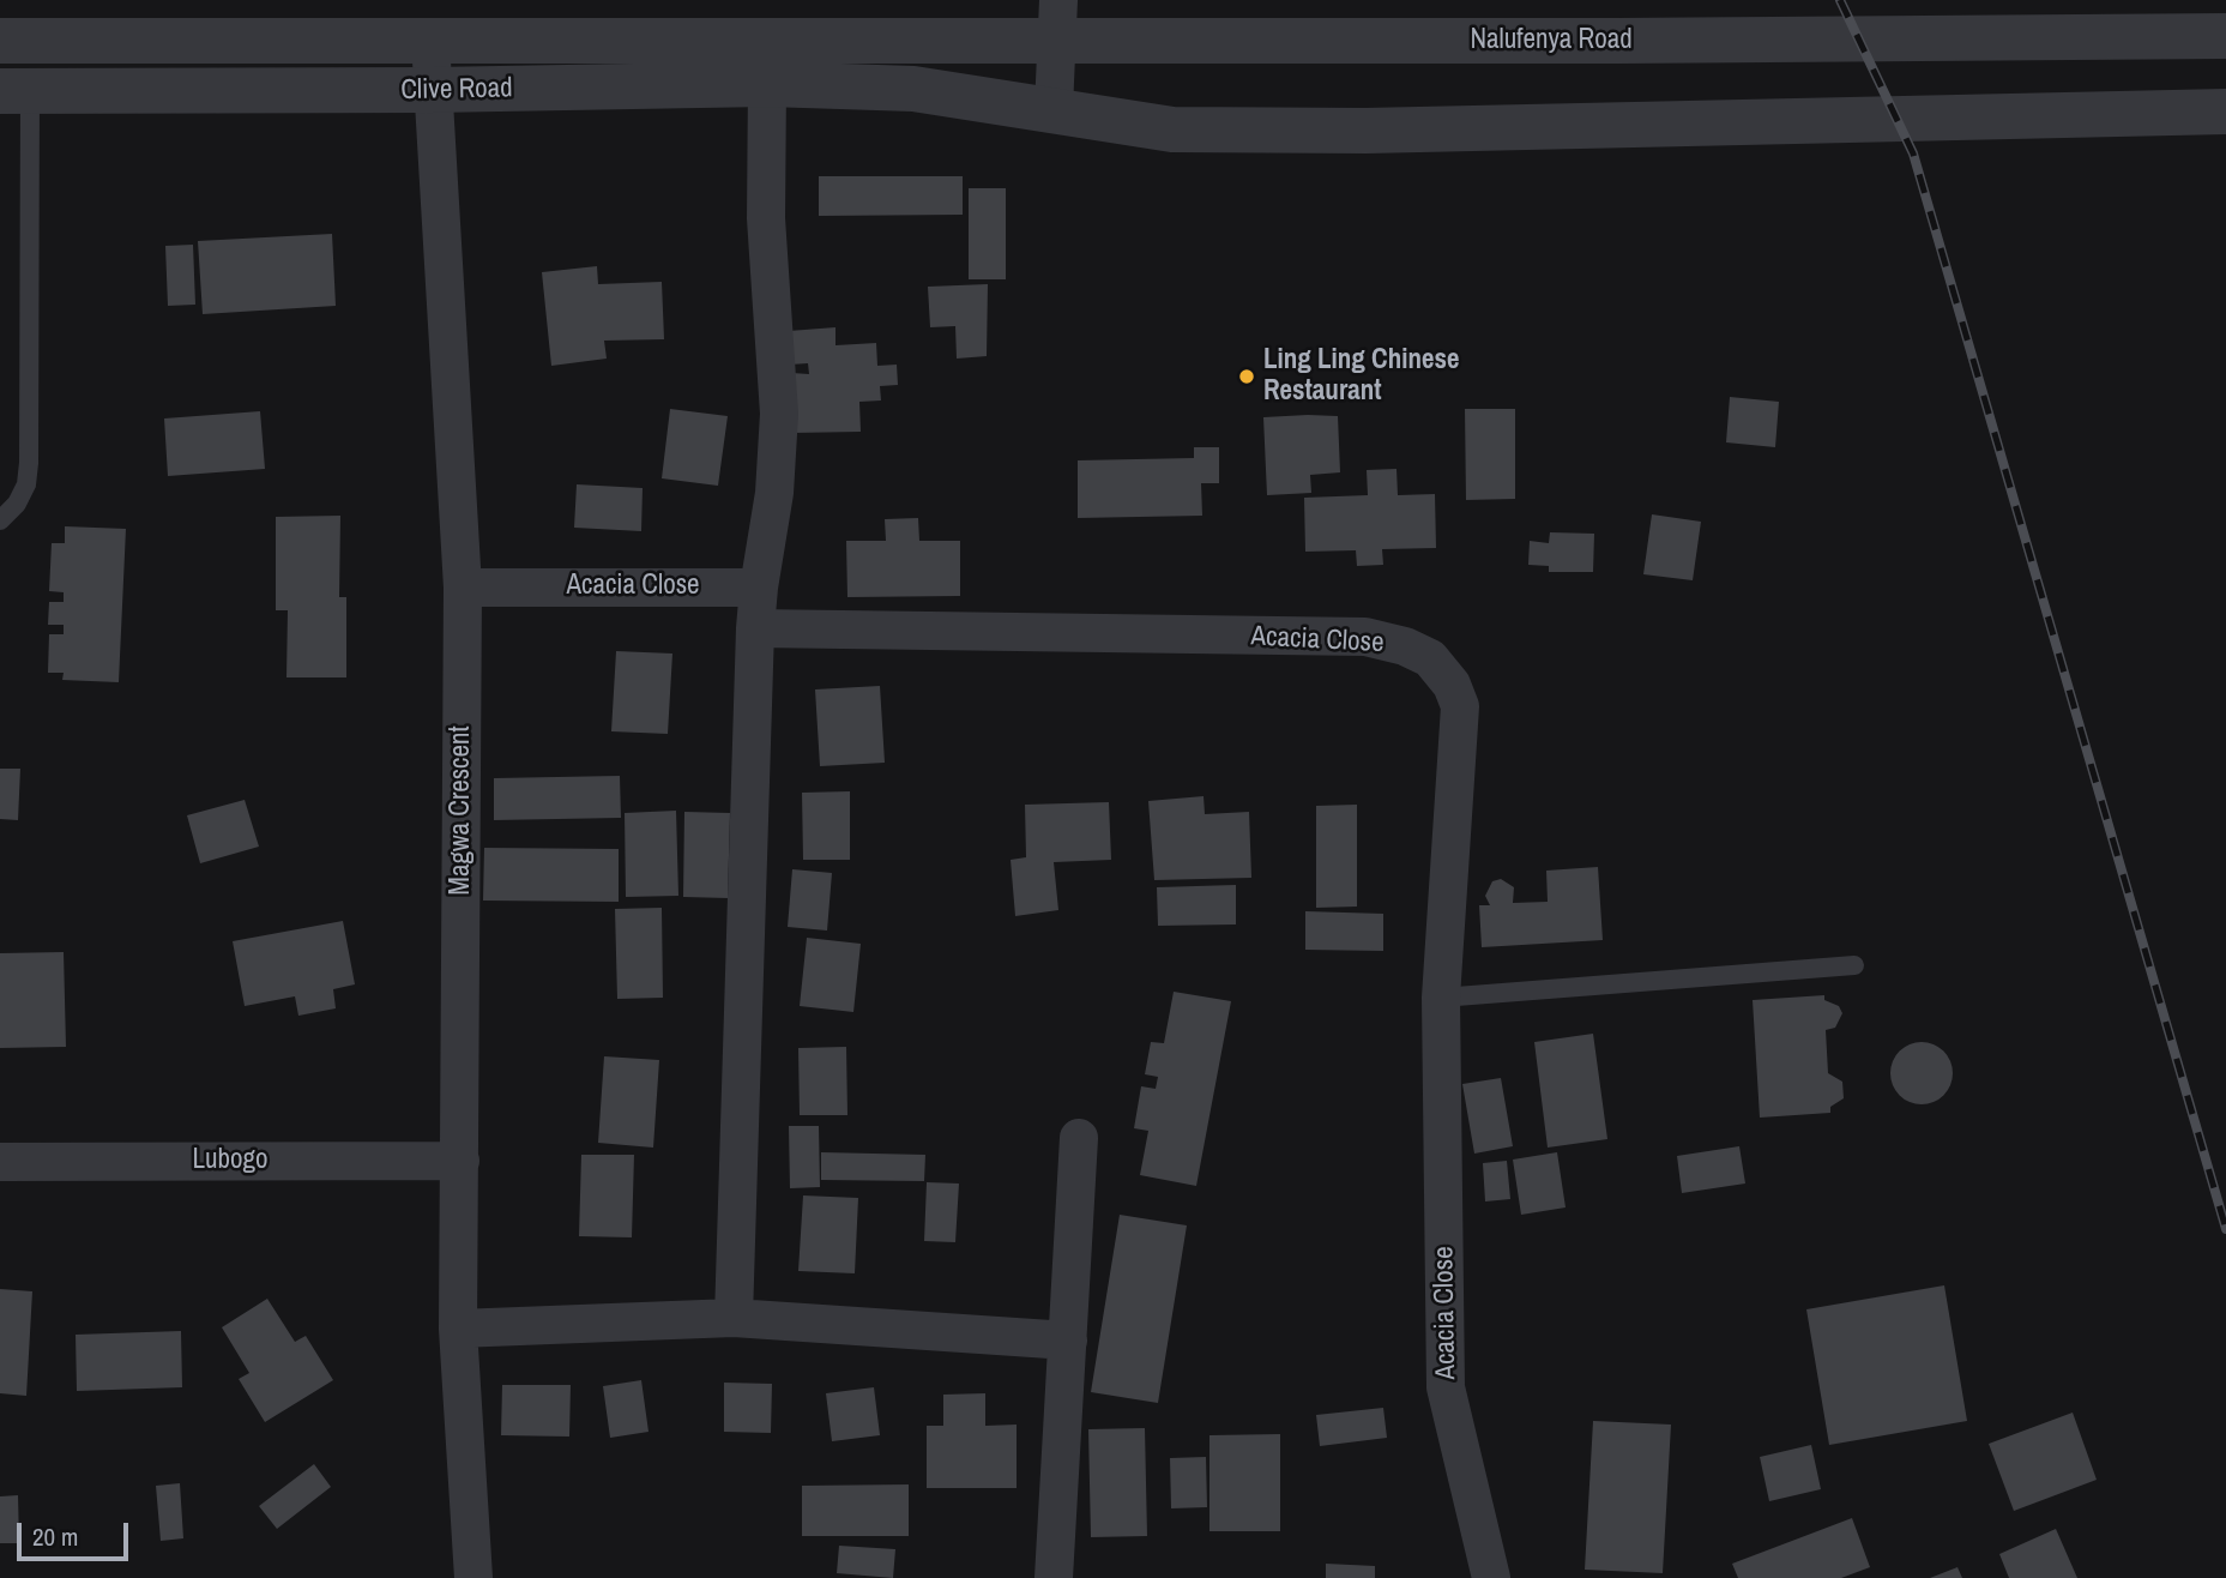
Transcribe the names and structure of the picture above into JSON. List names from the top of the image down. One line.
{"streets":{"street":["Nalufenya Road","Clive Road","Acacia Close","Magwa Crescent","Lubogo"]},"crossings":[["Nalufenya Road","Clive Road"],["Clive Road","Magwa Crescent"],["Acacia Close","Magwa Crescent"],["Magwa Crescent","Lubogo"]],"places":["Ling Ling Chinese Restaurant"],"scale_bar":"20 m"}
